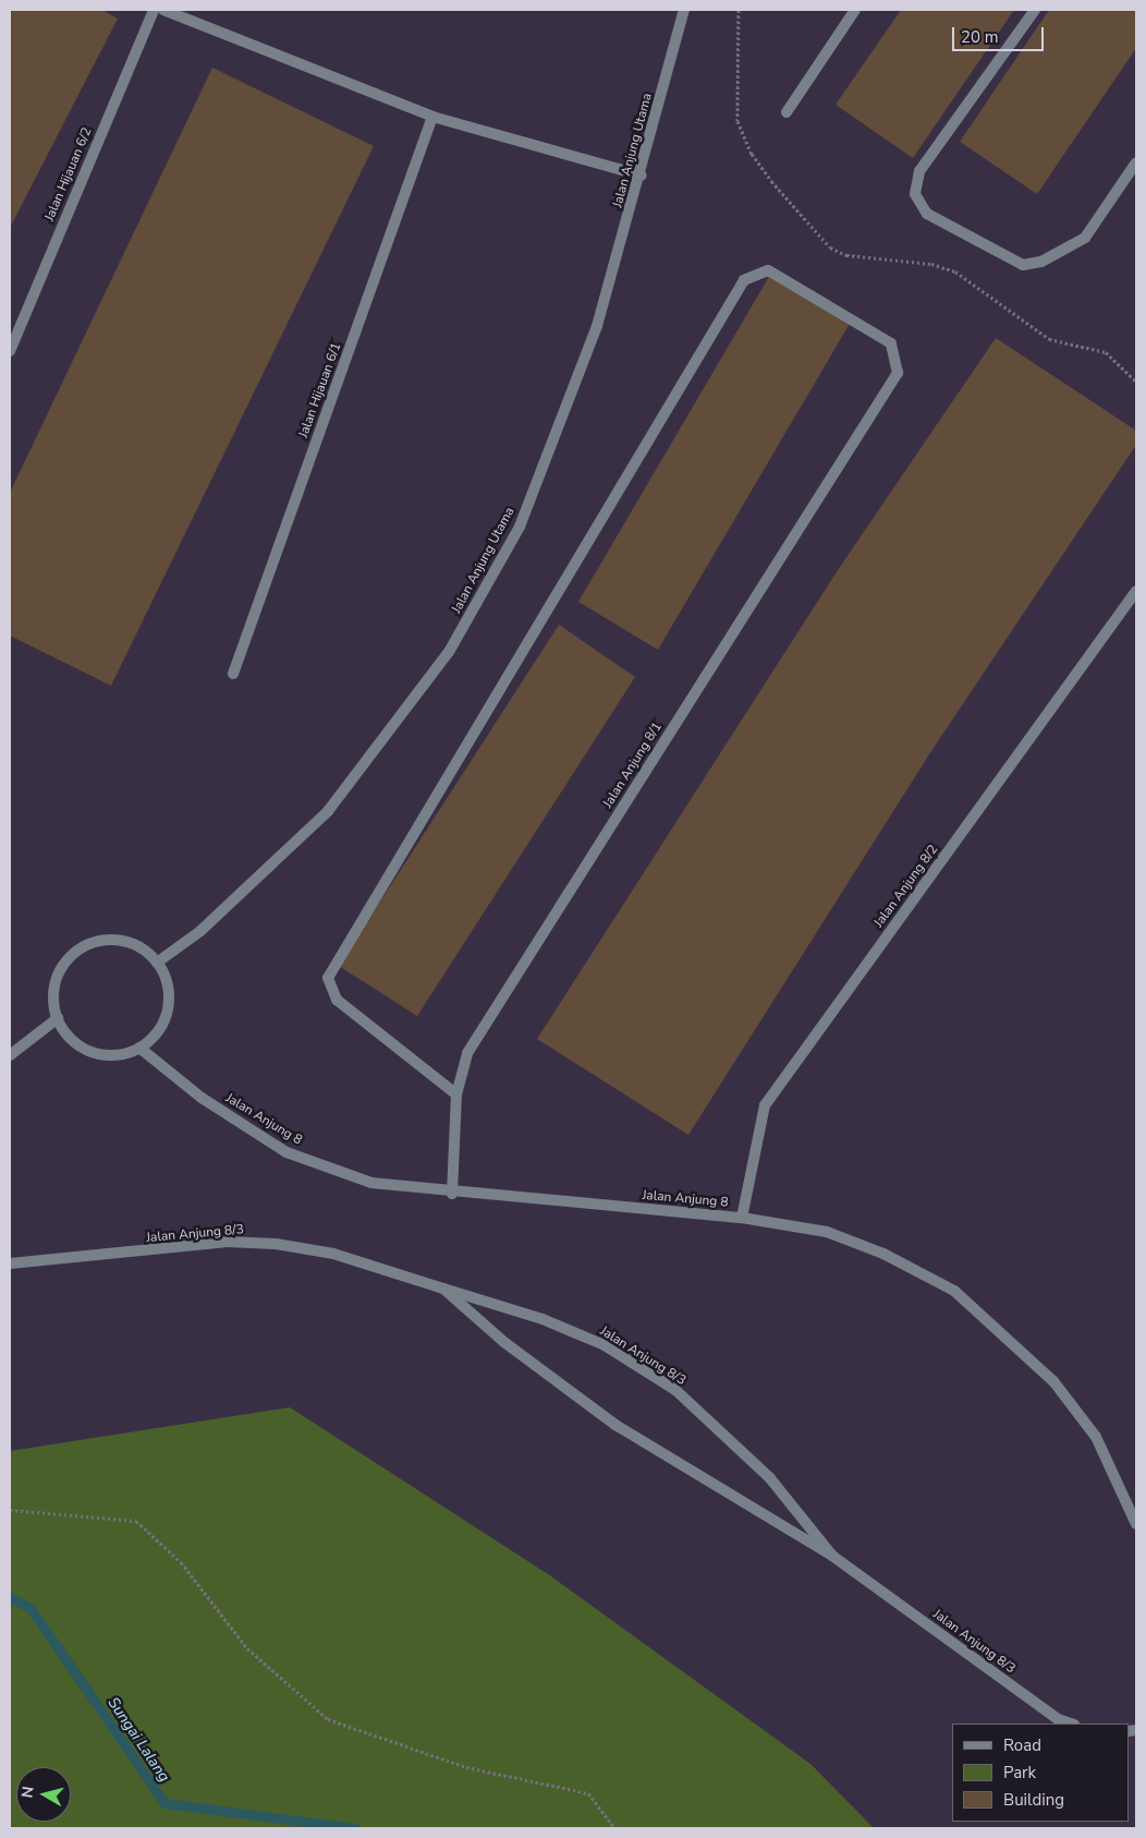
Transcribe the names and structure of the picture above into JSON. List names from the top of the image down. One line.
{"streets":{"street":["Jalan Anjung Utama","Jalan Hijauan 6/2","Jalan Hijauan 6/1","Jalan Anjung 8/1","Jalan Anjung 8/2","Jalan Anjung 8","Jalan Anjung 8/3"]},"crossings":[["Jalan Anjung Utama","Jalan Anjung 8"],["Jalan Anjung 8/1","Jalan Anjung 8"],["Jalan Anjung 8/2","Jalan Anjung 8"]],"water":["Sungai Lalang"],"legend":["Road","Park","Building"],"scale_bar":"20 m","north":"left"}
